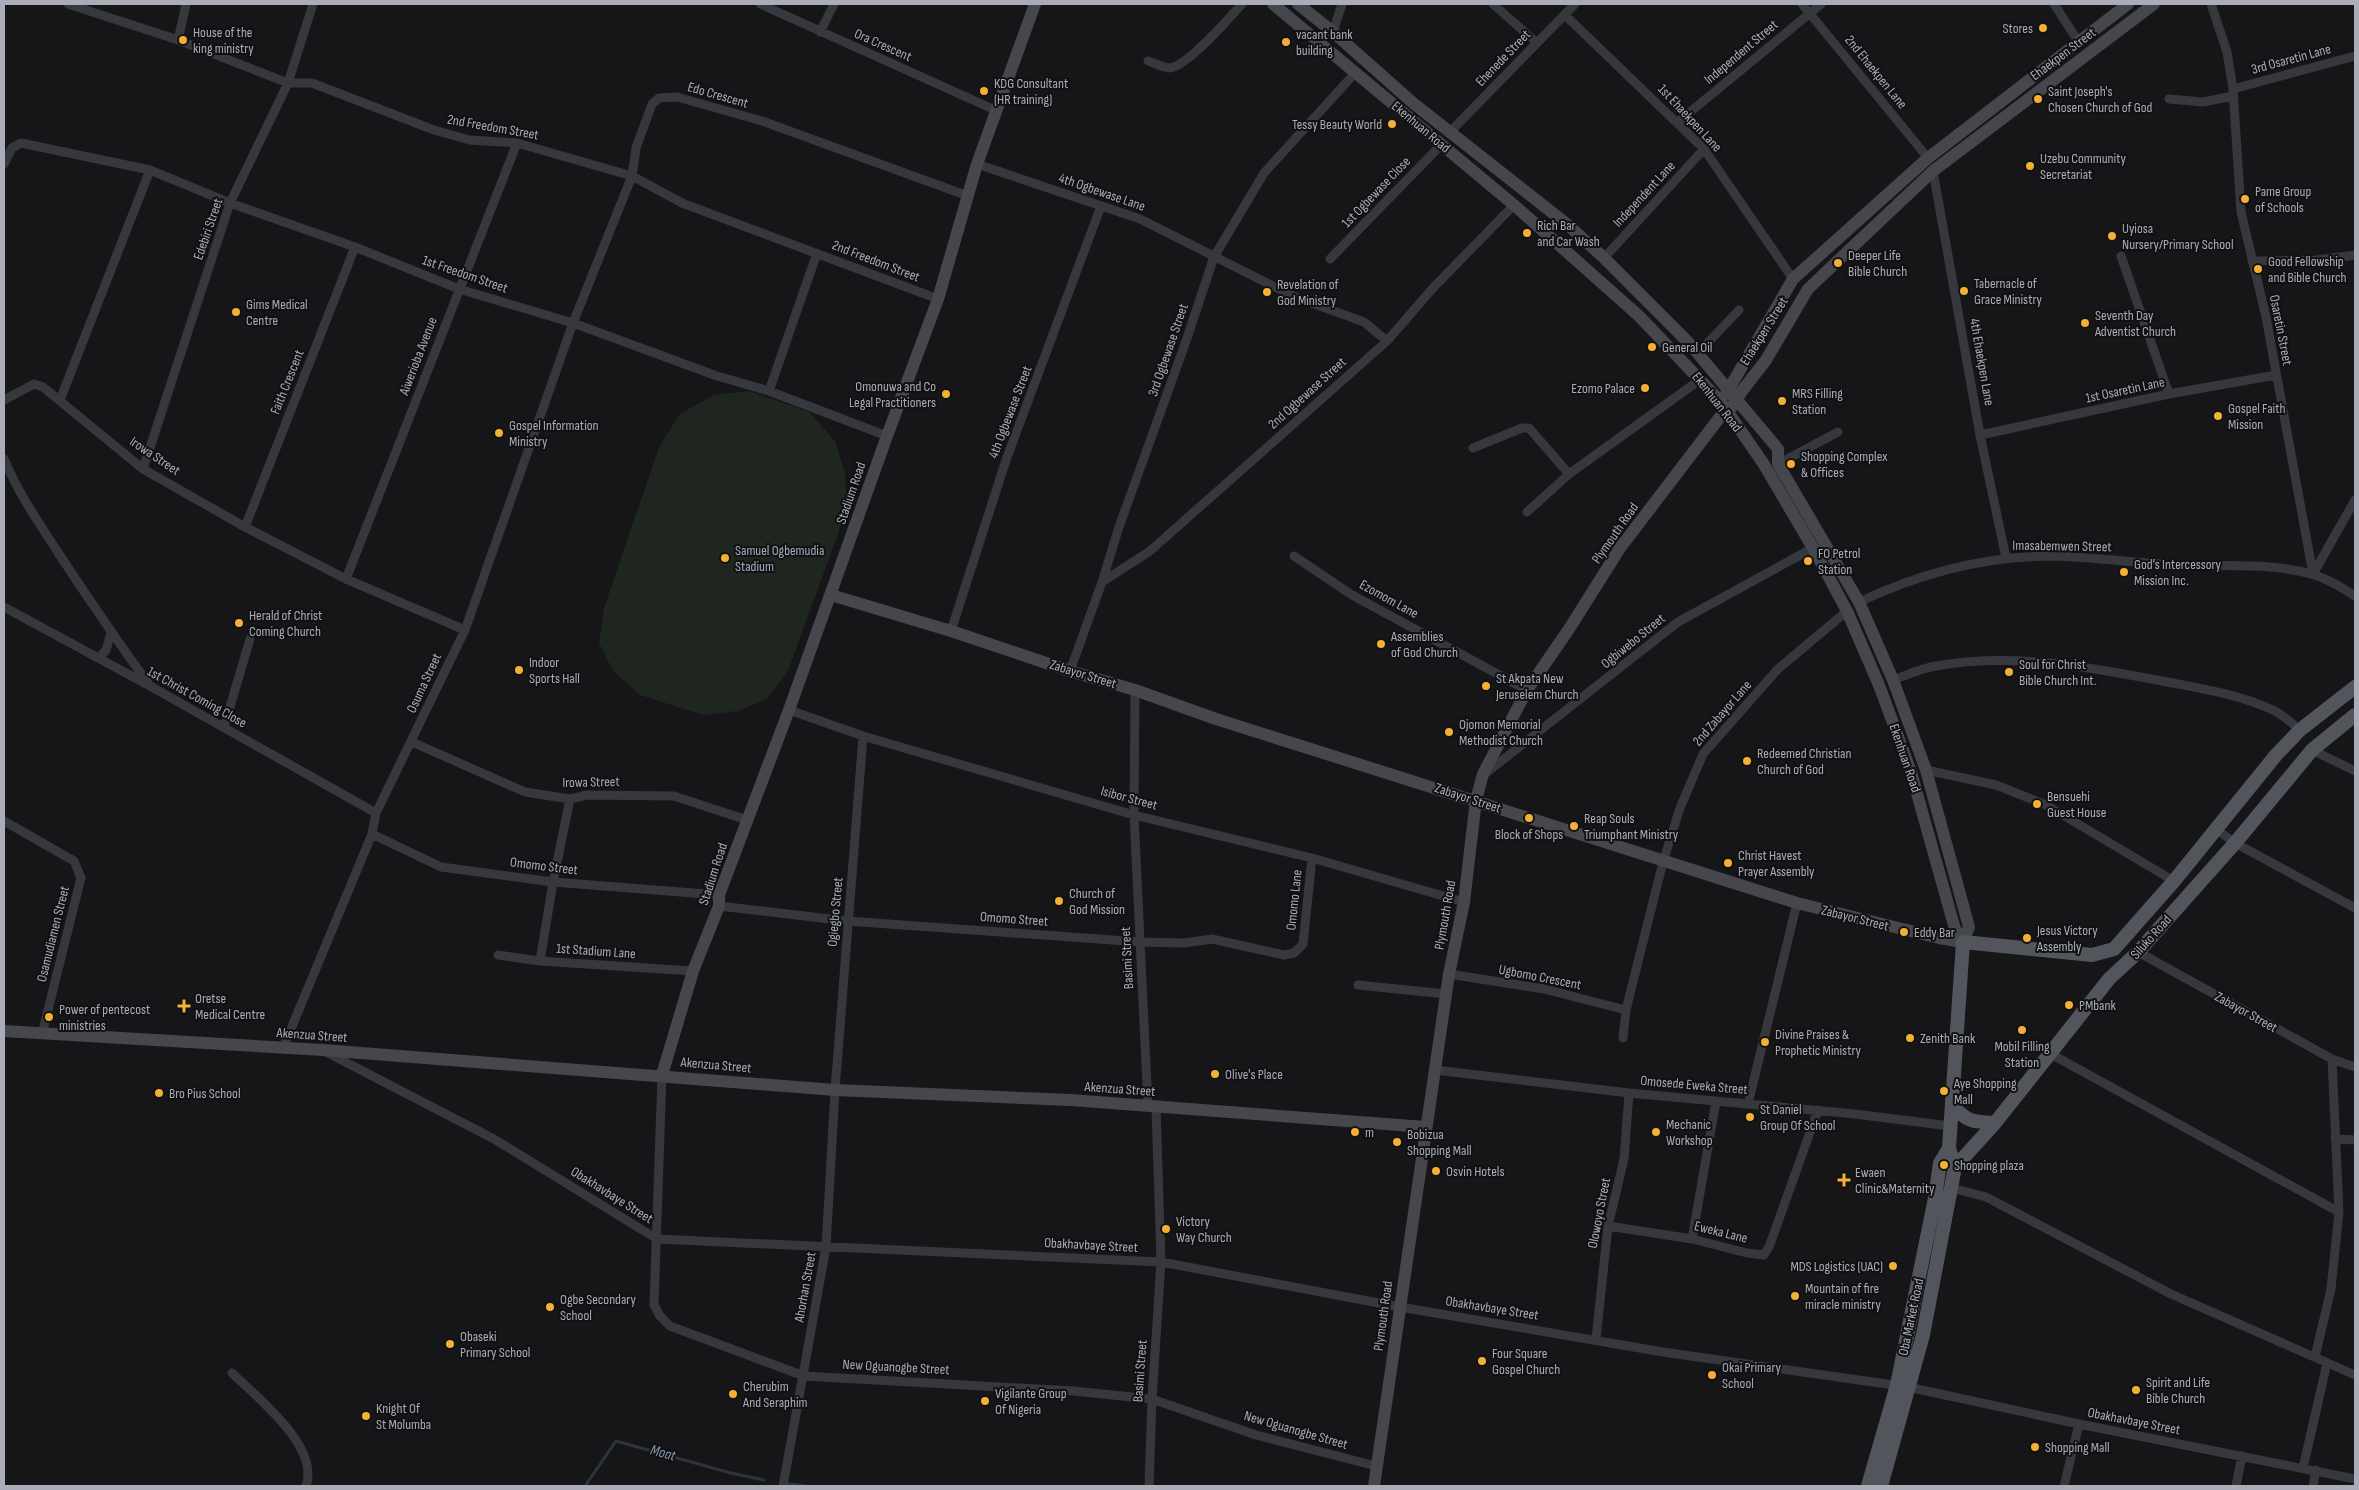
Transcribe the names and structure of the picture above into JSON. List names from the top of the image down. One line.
{"streets":{"main road":["Ekenhuan Road","Zabayor Street","Siluko Road","Oba Market Road"],"street":["Ora Crescent","Independent Street","Ehaekpen Street","Ehenede Street","3rd Osaretin Lane","2nd Ehaekpen Lane","Edo Crescent","1st Ehaekpen Lane","2nd Freedom Street","4th Ogbewase Lane","1st Ogbewase Close","Independent Lane","Edebiri Street","1st Freedom Street","Osaretin Street","3rd Ogbewase Street","Aiwerioba Avenue","4th Ehaekpen Lane","Faith Crescent","1st Osaretin Lane","2nd Ogbewase Street","4th Ogbewase Street","Irowa Street","Stadium Road","Plymouth Road","Imasabemwen Street","Ezomom Lane","Ogbiwebo Street","Osuma Street","1st Christ Coming Close","2nd Zabayor Lane","Isibor Street","Omomo Street","Omomo Lane","Ogiegbo Street","Osamudiamen Street","1st Stadium Lane","Basimi Street","Ugbomo Crescent","Akenzua Street","Omosede Eweka Street","Obakhavbaye Street","Olowoyo Street","Eweka Lane","Ahorhan Street","New Oguanogbe Street"]},"crossings":[["Ora Crescent","Stadium Road"],["Independent Street","2nd Ehaekpen Lane"],["Independent Street","1st Ehaekpen Lane"],["Ehaekpen Street","2nd Ehaekpen Lane"],["Ehaekpen Street","1st Ehaekpen Lane"],["Ehaekpen Street","Ekenhuan Road"],["Ehaekpen Street","4th Ehaekpen Lane"],["Ehaekpen Street","Plymouth Road"],["Ehenede Street","1st Ehaekpen Lane"],["Ehenede Street","Ekenhuan Road"],["3rd Osaretin Lane","Osaretin Street"],["Edo Crescent","2nd Freedom Street"],["Edo Crescent","1st Freedom Street"],["Edo Crescent","Stadium Road"],["Edo Crescent","Osuma Street"],["1st Ehaekpen Lane","Independent Lane"],["2nd Freedom Street","Edebiri Street"],["2nd Freedom Street","Aiwerioba Avenue"],["2nd Freedom Street","Stadium Road"],["Ekenhuan Road","1st Ogbewase Close"],["Ekenhuan Road","Independent Lane"],["Ekenhuan Road","3rd Ogbewase Street"],["Ekenhuan Road","2nd Ogbewase Street"],["Ekenhuan Road","Plymouth Road"],["Ekenhuan Road","Imasabemwen Street"],["Ekenhuan Road","Ogbiwebo Street"],["Ekenhuan Road","Zabayor Street"],["Ekenhuan Road","2nd Zabayor Lane"],["Ekenhuan Road","Siluko Road"],["Ekenhuan Road","Omosede Eweka Street"],["Ekenhuan Road","Oba Market Road"],["4th Ogbewase Lane","3rd Ogbewase Street"],["4th Ogbewase Lane","2nd Ogbewase Street"],["4th Ogbewase Lane","4th Ogbewase Street"],["4th Ogbewase Lane","Stadium Road"],["Edebiri Street","1st Freedom Street"],["Edebiri Street","Irowa Street"],["1st Freedom Street","Aiwerioba Avenue"],["1st Freedom Street","Faith Crescent"],["1st Freedom Street","Stadium Road"],["1st Freedom Street","Osuma Street"],["Osaretin Street","1st Osaretin Lane"],["Osaretin Street","Imasabemwen Street"],["3rd Ogbewase Street","2nd Ogbewase Street"],["3rd Ogbewase Street","Zabayor Street"],["Aiwerioba Avenue","Irowa Street"],["4th Ehaekpen Lane","1st Osaretin Lane"],["4th Ehaekpen Lane","Imasabemwen Street"],["Faith Crescent","Irowa Street"],["4th Ogbewase Street","Zabayor Street"],["Irowa Street","Stadium Road"],["Irowa Street","Osuma Street"],["Stadium Road","Zabayor Street"],["Stadium Road","Isibor Street"],["Stadium Road","Omomo Street"],["Stadium Road","1st Stadium Lane"],["Stadium Road","Akenzua Street"],["Stadium Road","New Oguanogbe Street"],["Plymouth Road","Ezomom Lane"],["Plymouth Road","Ogbiwebo Street"],["Plymouth Road","Zabayor Street"],["Plymouth Road","Isibor Street"],["Plymouth Road","Ugbomo Crescent"],["Plymouth Road","Akenzua Street"],["Plymouth Road","Omosede Eweka Street"],["Plymouth Road","Obakhavbaye Street"],["Plymouth Road","New Oguanogbe Street"],["Zabayor Street","2nd Zabayor Lane"],["Zabayor Street","Siluko Road"],["Zabayor Street","Basimi Street"],["Osuma Street","1st Christ Coming Close"],["Osuma Street","Omomo Street"],["Osuma Street","Akenzua Street"],["2nd Zabayor Lane","Ugbomo Crescent"],["Isibor Street","Omomo Lane"],["Isibor Street","Ogiegbo Street"],["Isibor Street","Basimi Street"],["Omomo Street","Omomo Lane"],["Omomo Street","Ogiegbo Street"],["Omomo Street","Basimi Street"],["Ogiegbo Street","Akenzua Street"],["Ogiegbo Street","Ahorhan Street"],["Osamudiamen Street","Akenzua Street"],["Siluko Road","Oba Market Road"],["Basimi Street","Akenzua Street"],["Basimi Street","Obakhavbaye Street"],["Basimi Street","New Oguanogbe Street"],["Akenzua Street","Obakhavbaye Street"],["Akenzua Street","Ahorhan Street"],["Akenzua Street","New Oguanogbe Street"],["Omosede Eweka Street","Olowoyo Street"],["Omosede Eweka Street","Eweka Lane"],["Obakhavbaye Street","Olowoyo Street"],["Obakhavbaye Street","Ahorhan Street"],["Obakhavbaye Street","Oba Market Road"],["Obakhavbaye Street","New Oguanogbe Street"],["Olowoyo Street","Eweka Lane"],["Ahorhan Street","New Oguanogbe Street"]],"water":["Moat"],"places":{"other":["Stores","House of the king ministry","vacant bank building","KDG Consultant (HR training)","Saint Joseph's Chosen Church of God","Tessy Beauty World","Uzebu Community Secretariat","Pame Group of Schools","Rich Bar and Car Wash","Uyiosa Nursery/Primary School","Deeper Life Bible Church","Good Fellowship and Bible Church","Tabernacle of Grace Ministry","Revelation of God Ministry","Gims Medical Centre","Seventh Day Adventist Church","General Oil","Ezomo Palace","Omonuwa and Co Legal Practitioners","MRS Filling Station","Gospel Faith Mission","Gospel Information Ministry","Shopping Complex & Offices","Samuel Ogbemudia Stadium","FO Petrol Station","God's Intercessory Mission Inc.","Herald of Christ Coming Church","Assemblies of God Church","Indoor Sports Hall","Soul for Christ Bible Church Int.","St Akpata New Jeruselem Church","Ojomon Memorial Methodist Church","Redeemed Christian Church of God","Bensuehi Guest House","Block of Shops","Reap Souls Triumphant Ministry","Christ Havest Prayer Assembly","Church of God Mission","Eddy Bar","Jesus Victory Assembly","PMbank","Power of pentecost ministries","Mobil Filling Station","Zenith Bank","Divine Praises & Prophetic Ministry","Olive's Place","Aye Shopping Mall","Bro Pius School","St Daniel Group Of School","m","Mechanic Workshop","Bobizua Shopping Mall","Shopping plaza","Osvin Hotels","Victory Way Church","MDS Logistics (UAC)","Mountain of fire miracle ministry","Ogbe Secondary School","Obaseki Primary School","Four Square Gospel Church","Okai Primary School","Spirit and Life Bible Church","Cherubim And Seraphim","Vigilante Group Of Nigeria","Knight Of St Molumba","Shopping Mall"],"health":["Oretse Medical Centre","Ewaen Clinic&Maternity"]}}
